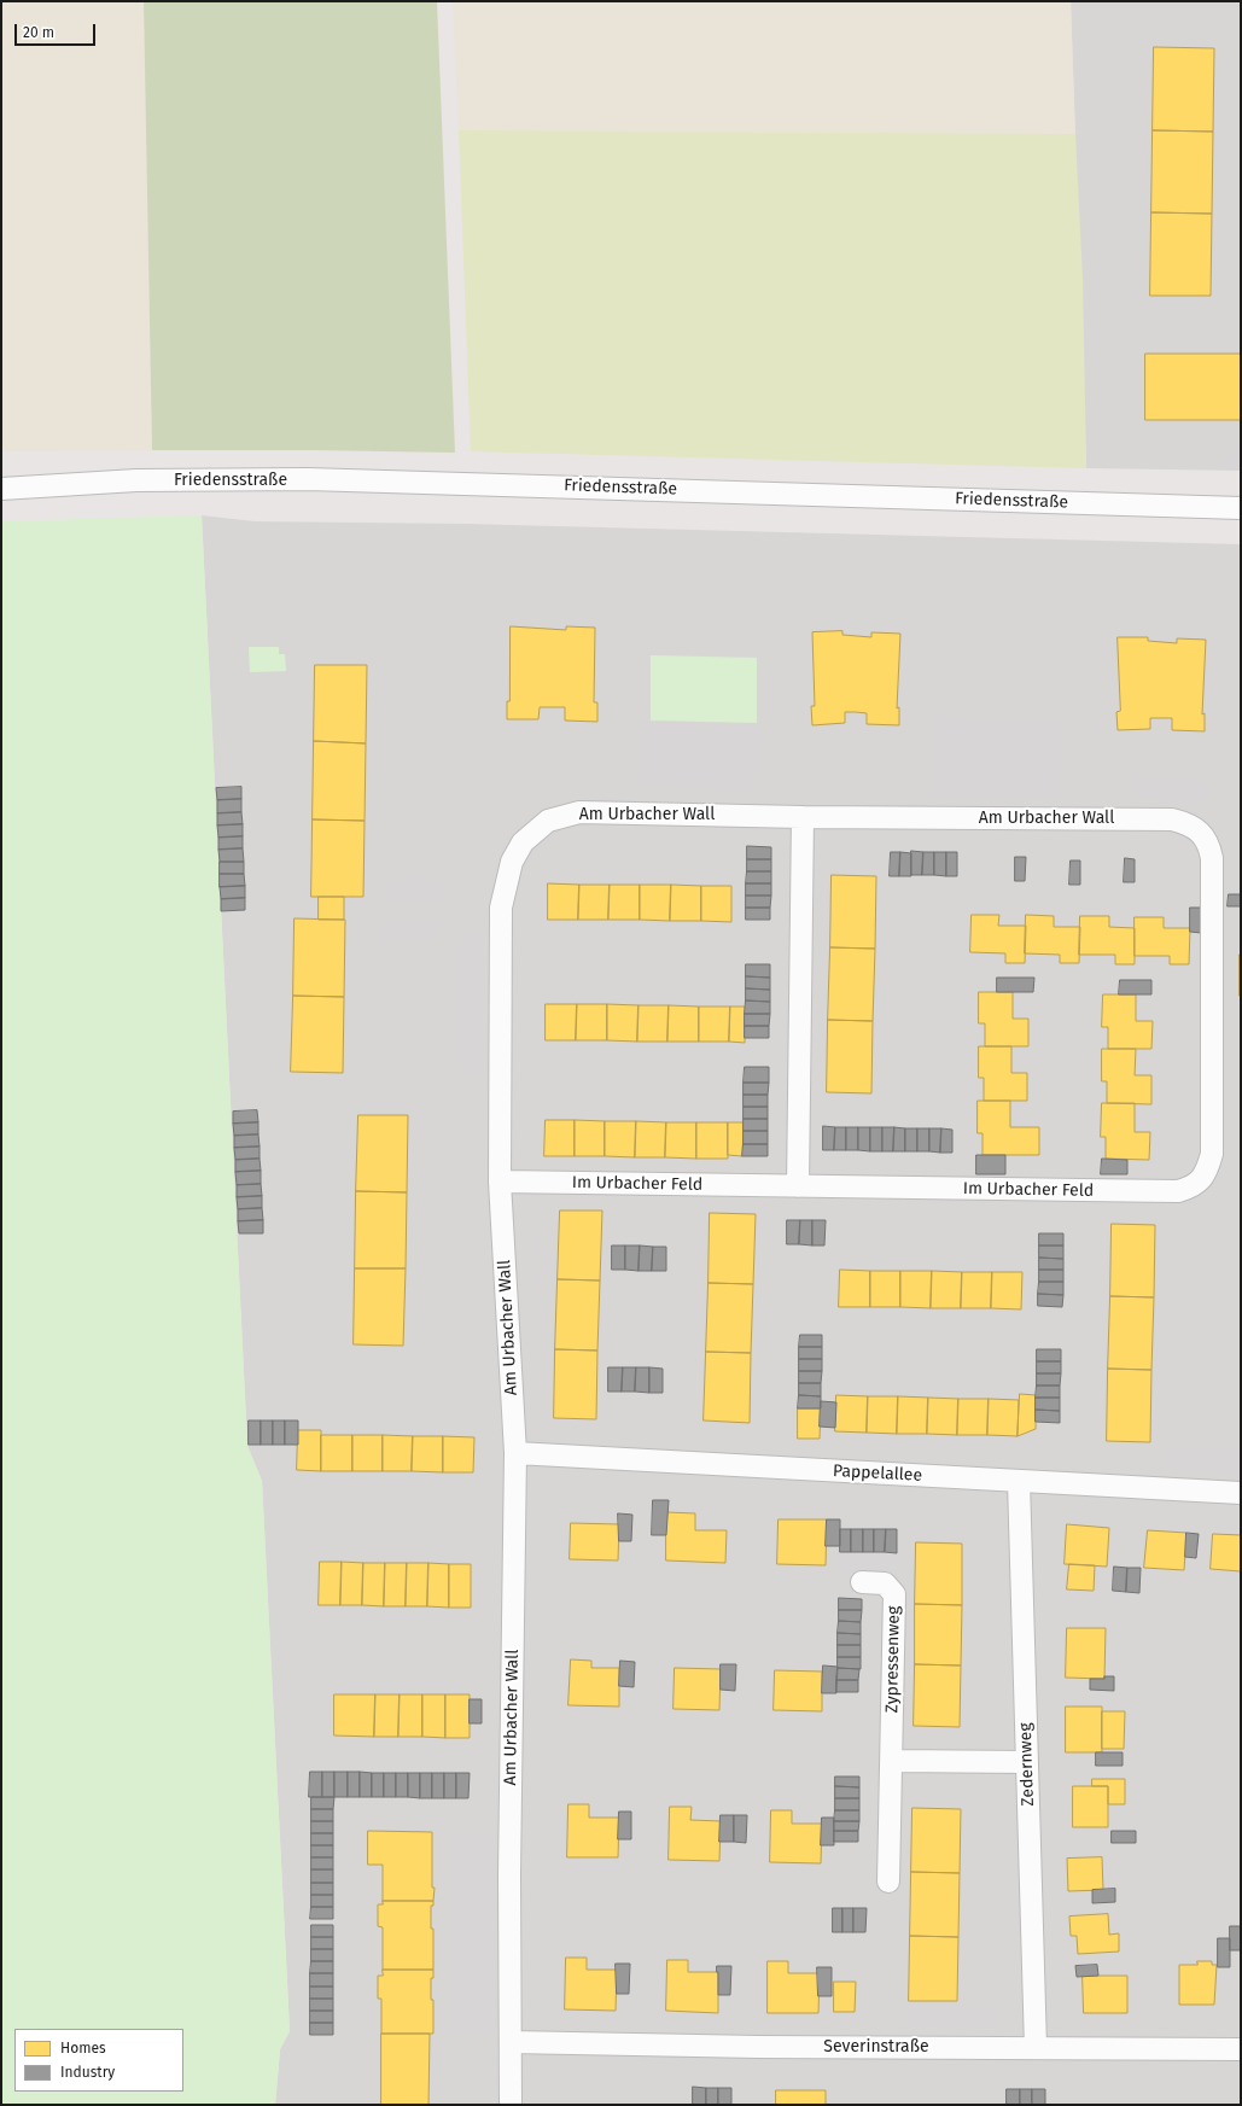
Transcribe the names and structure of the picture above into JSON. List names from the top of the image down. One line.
{"streets":{"street":["Friedensstraße","Am Urbacher Wall","Im Urbacher Feld","Pappelallee","Zypressenweg","Zedernweg","Severinstraße"]},"crossings":[["Am Urbacher Wall","Im Urbacher Feld"],["Am Urbacher Wall","Pappelallee"],["Am Urbacher Wall","Severinstraße"],["Pappelallee","Zedernweg"],["Zedernweg","Severinstraße"]],"legend":["Homes","Industry"],"scale_bar":"20 m"}
